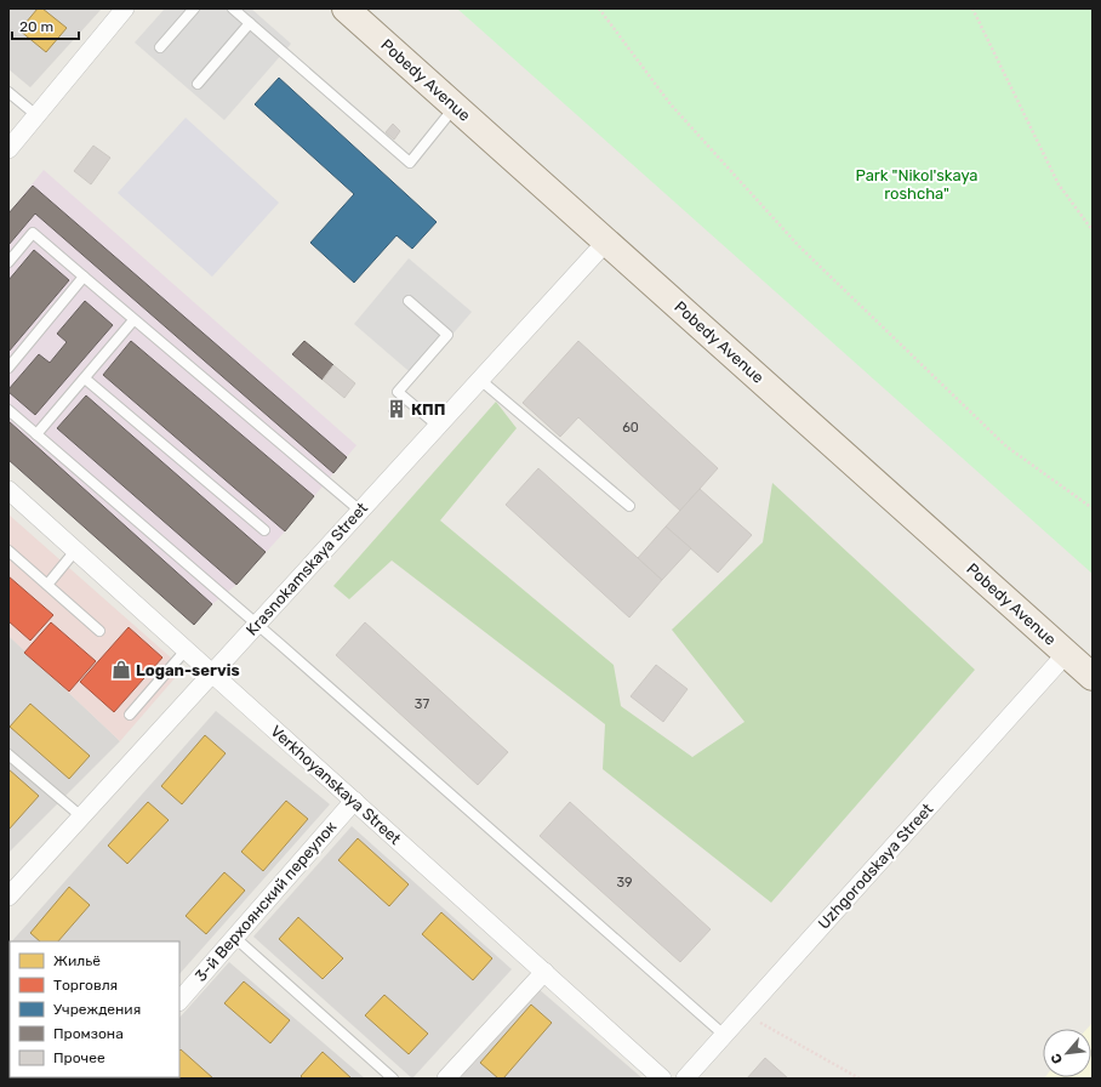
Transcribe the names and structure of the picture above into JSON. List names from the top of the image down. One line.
{"streets":{"main road":["Pobedy Avenue"],"street":["Krasnokamskaya Street","Verkhoyanskaya Street","Uzhgorodskaya Street","3-й Верхоянский переулок"]},"crossings":[["Pobedy Avenue","Krasnokamskaya Street"],["Pobedy Avenue","Uzhgorodskaya Street"],["Krasnokamskaya Street","Verkhoyanskaya Street"],["Verkhoyanskaya Street","3-й Верхоянский переулок"]],"parks":["Park \"Nikol'skaya roshcha\""],"places":{"building":["КПП"],"shop":["Logan-servis"]},"house_numbers":["60","37","39"],"legend":["Жильё","Торговля","Учреждения","Промзона","Прочее"],"scale_bar":"20 m","north":"bottom left"}
